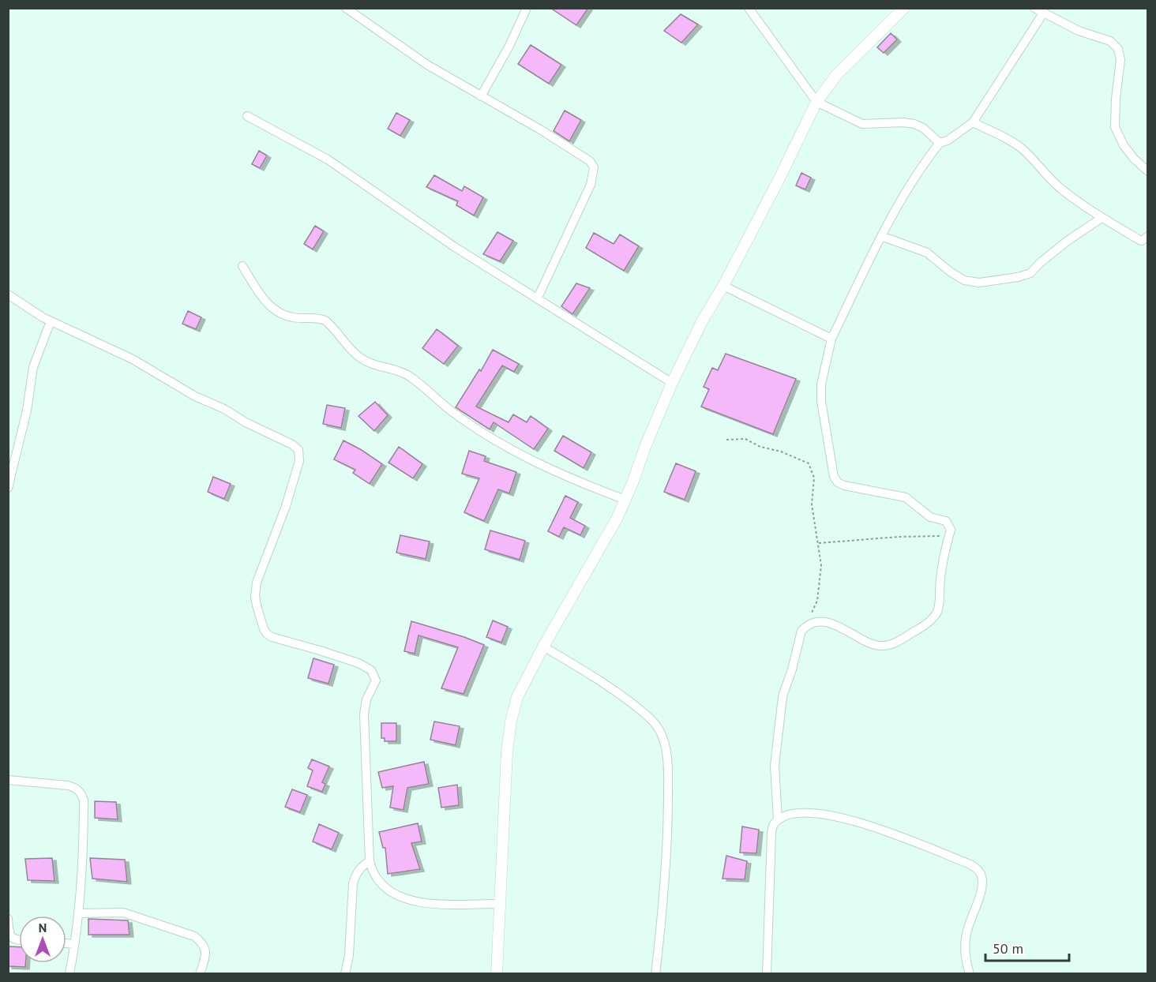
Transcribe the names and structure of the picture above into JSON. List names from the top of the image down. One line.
{"scale_bar":"50 m","north":"top"}
